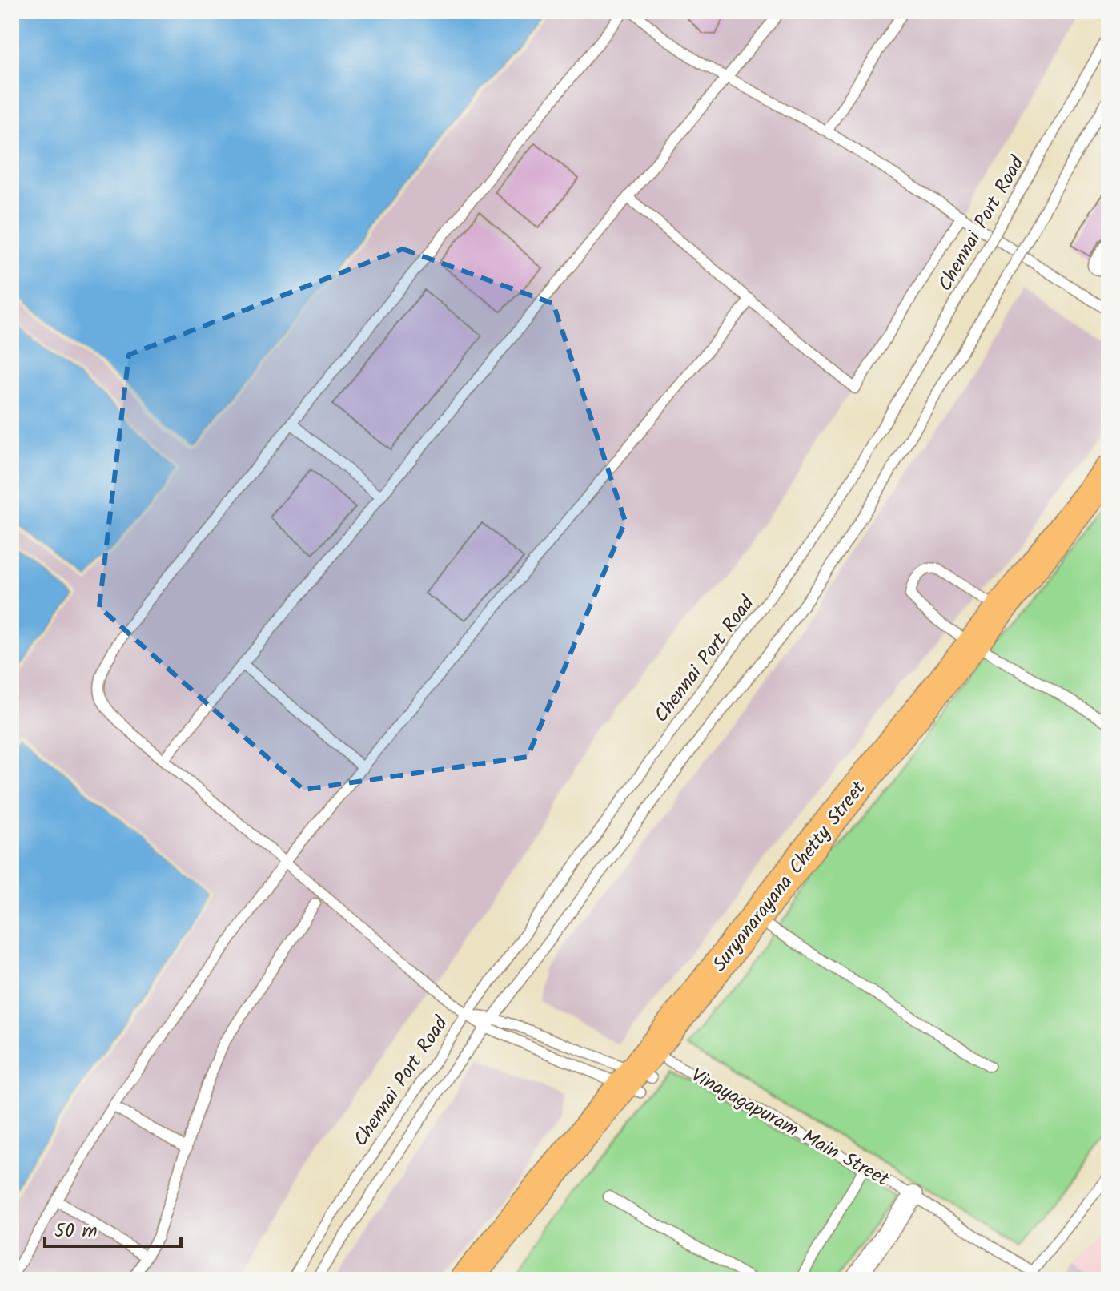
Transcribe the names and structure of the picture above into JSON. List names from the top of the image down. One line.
{"streets":{"main road":["Suryanarayana Chetty Street"],"street":["Vinayagapuram Main Street"],"lane":["Chennai Port Road"]},"crossings":[["Suryanarayana Chetty Street","Vinayagapuram Main Street"]],"scale_bar":"50 m"}
